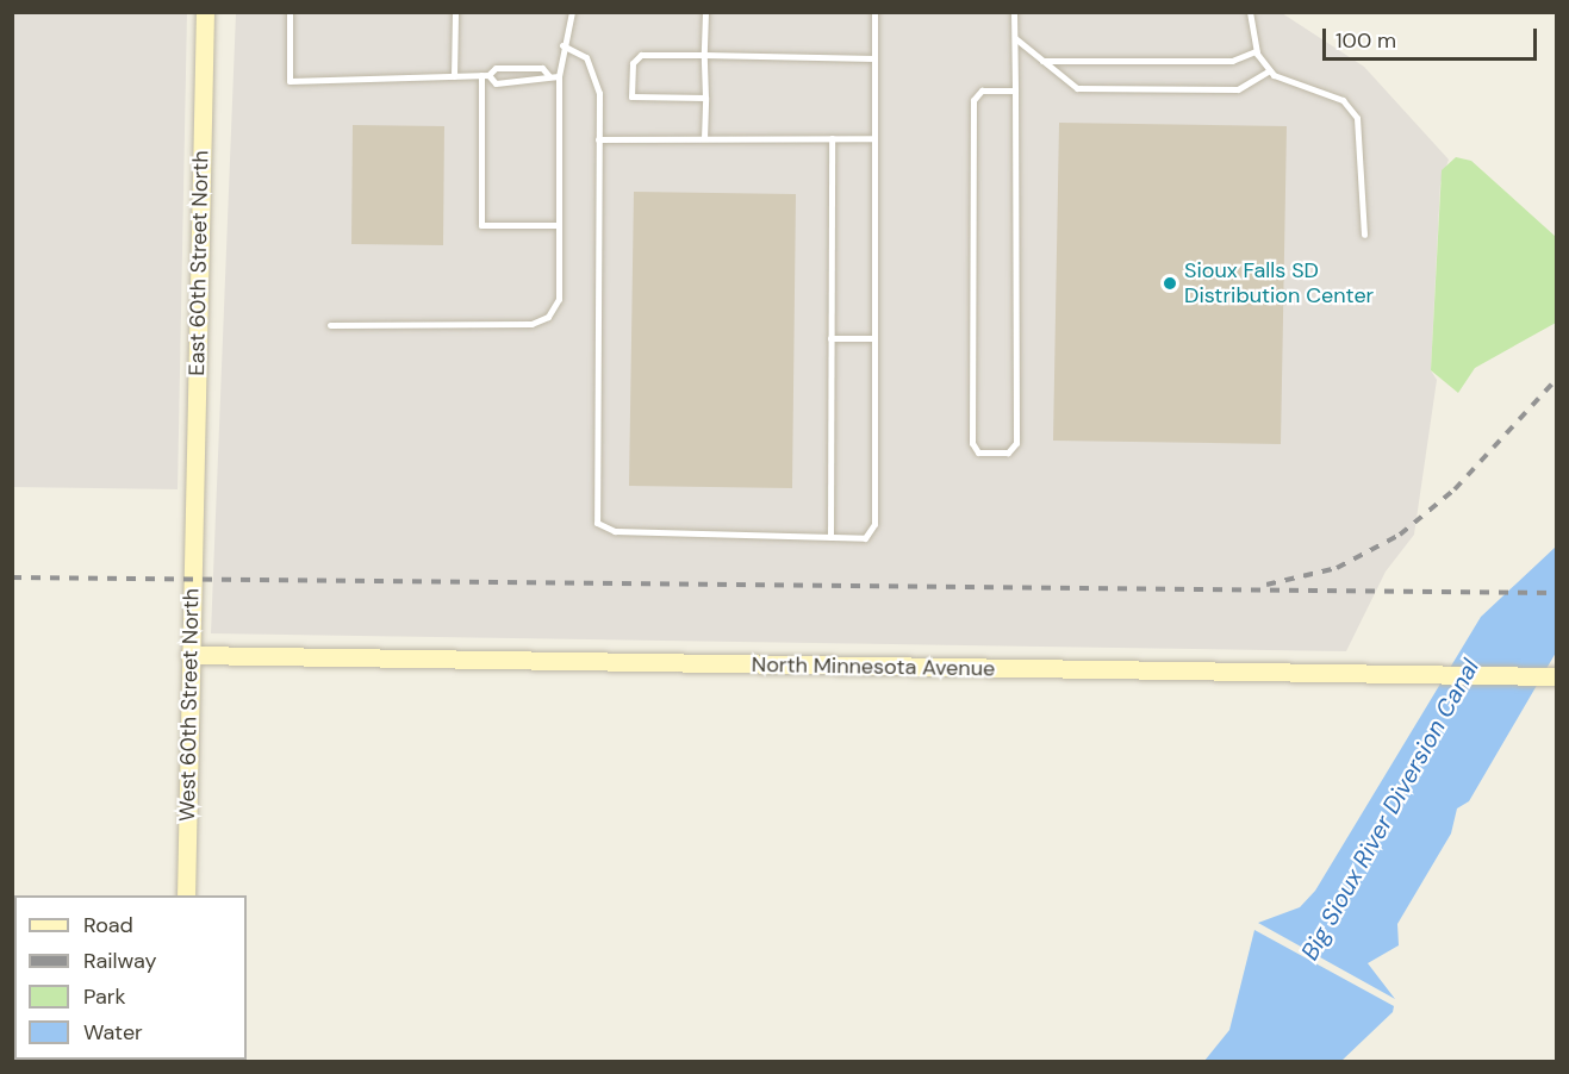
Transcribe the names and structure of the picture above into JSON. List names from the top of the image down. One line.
{"streets":{"main road":["East 60th Street North","North Minnesota Avenue","West 60th Street North"]},"crossings":[["East 60th Street North","West 60th Street North"],["North Minnesota Avenue","West 60th Street North"]],"water":["Big Sioux River Diversion Canal"],"places":["Sioux Falls SD Distribution Center"],"legend":["Road","Railway","Park","Water"],"scale_bar":"100 m"}
